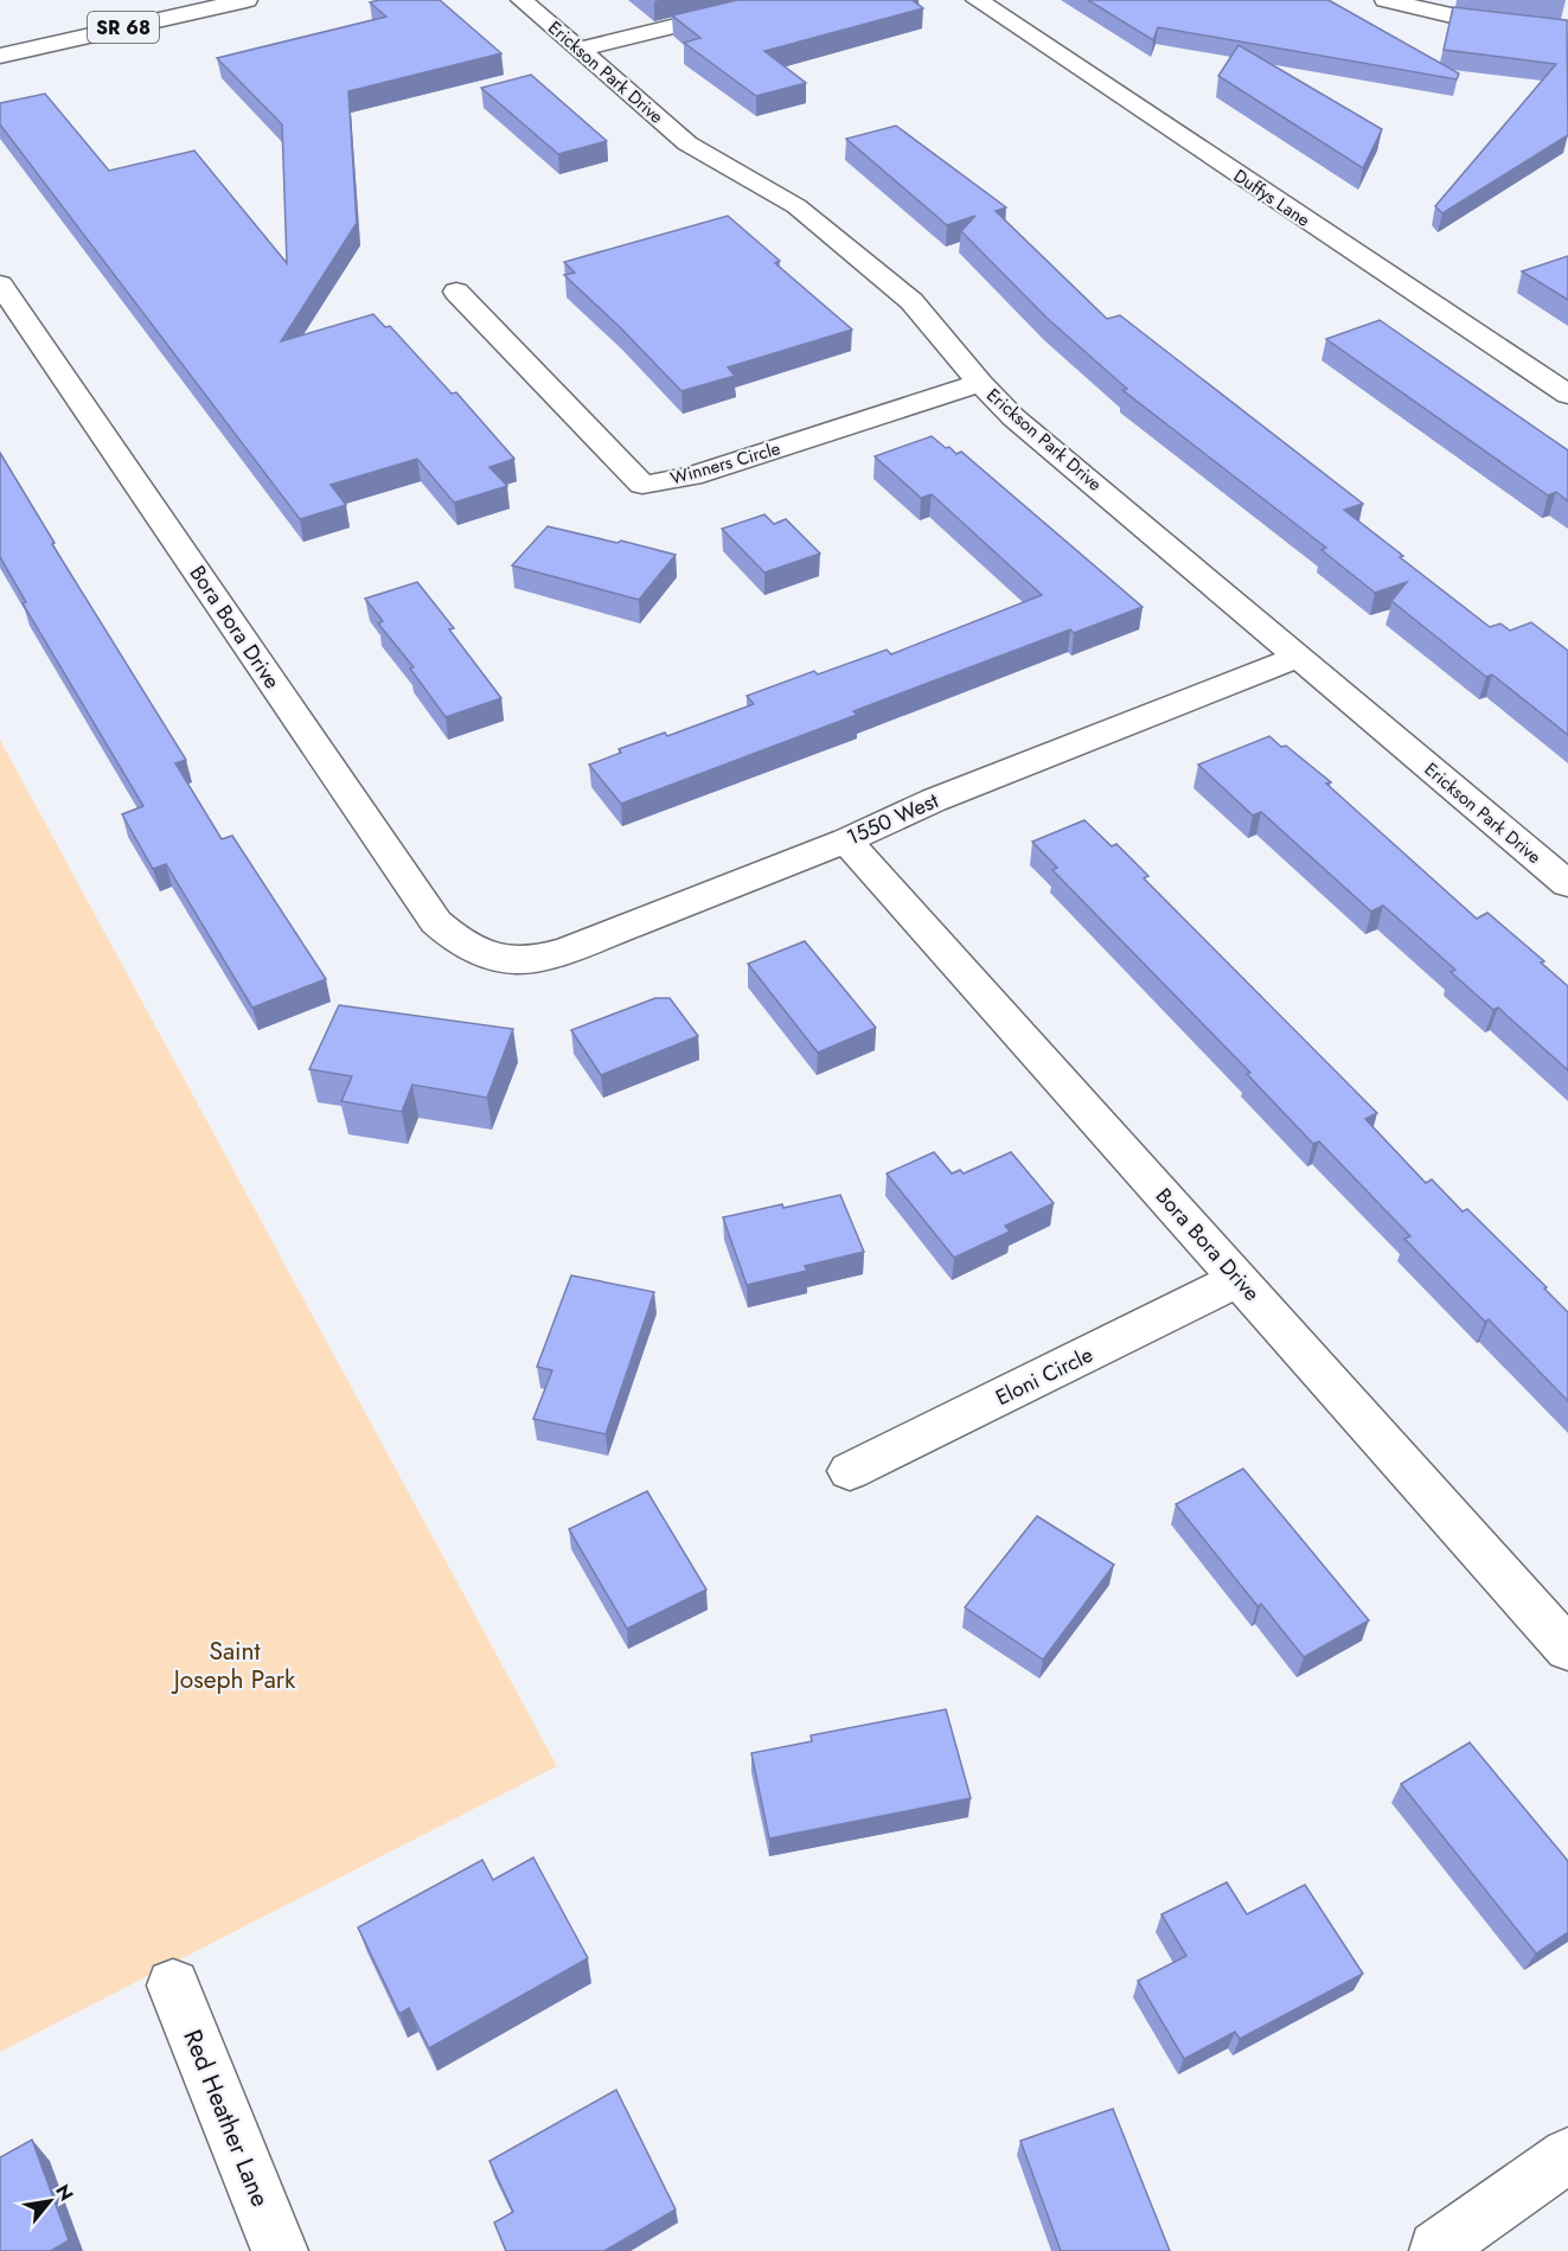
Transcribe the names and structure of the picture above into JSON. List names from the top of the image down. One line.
{"streets":{"street":["SR 68","Erickson Park Drive","Duffys Lane","Winners Circle","Bora Bora Drive","1550 West","Eloni Circle","Red Heather Lane"]},"crossings":[["Erickson Park Drive","Winners Circle"],["Erickson Park Drive","1550 West"],["Bora Bora Drive","1550 West"],["Bora Bora Drive","Eloni Circle"]],"parks":["Saint Joseph Park"],"north":"top right"}
